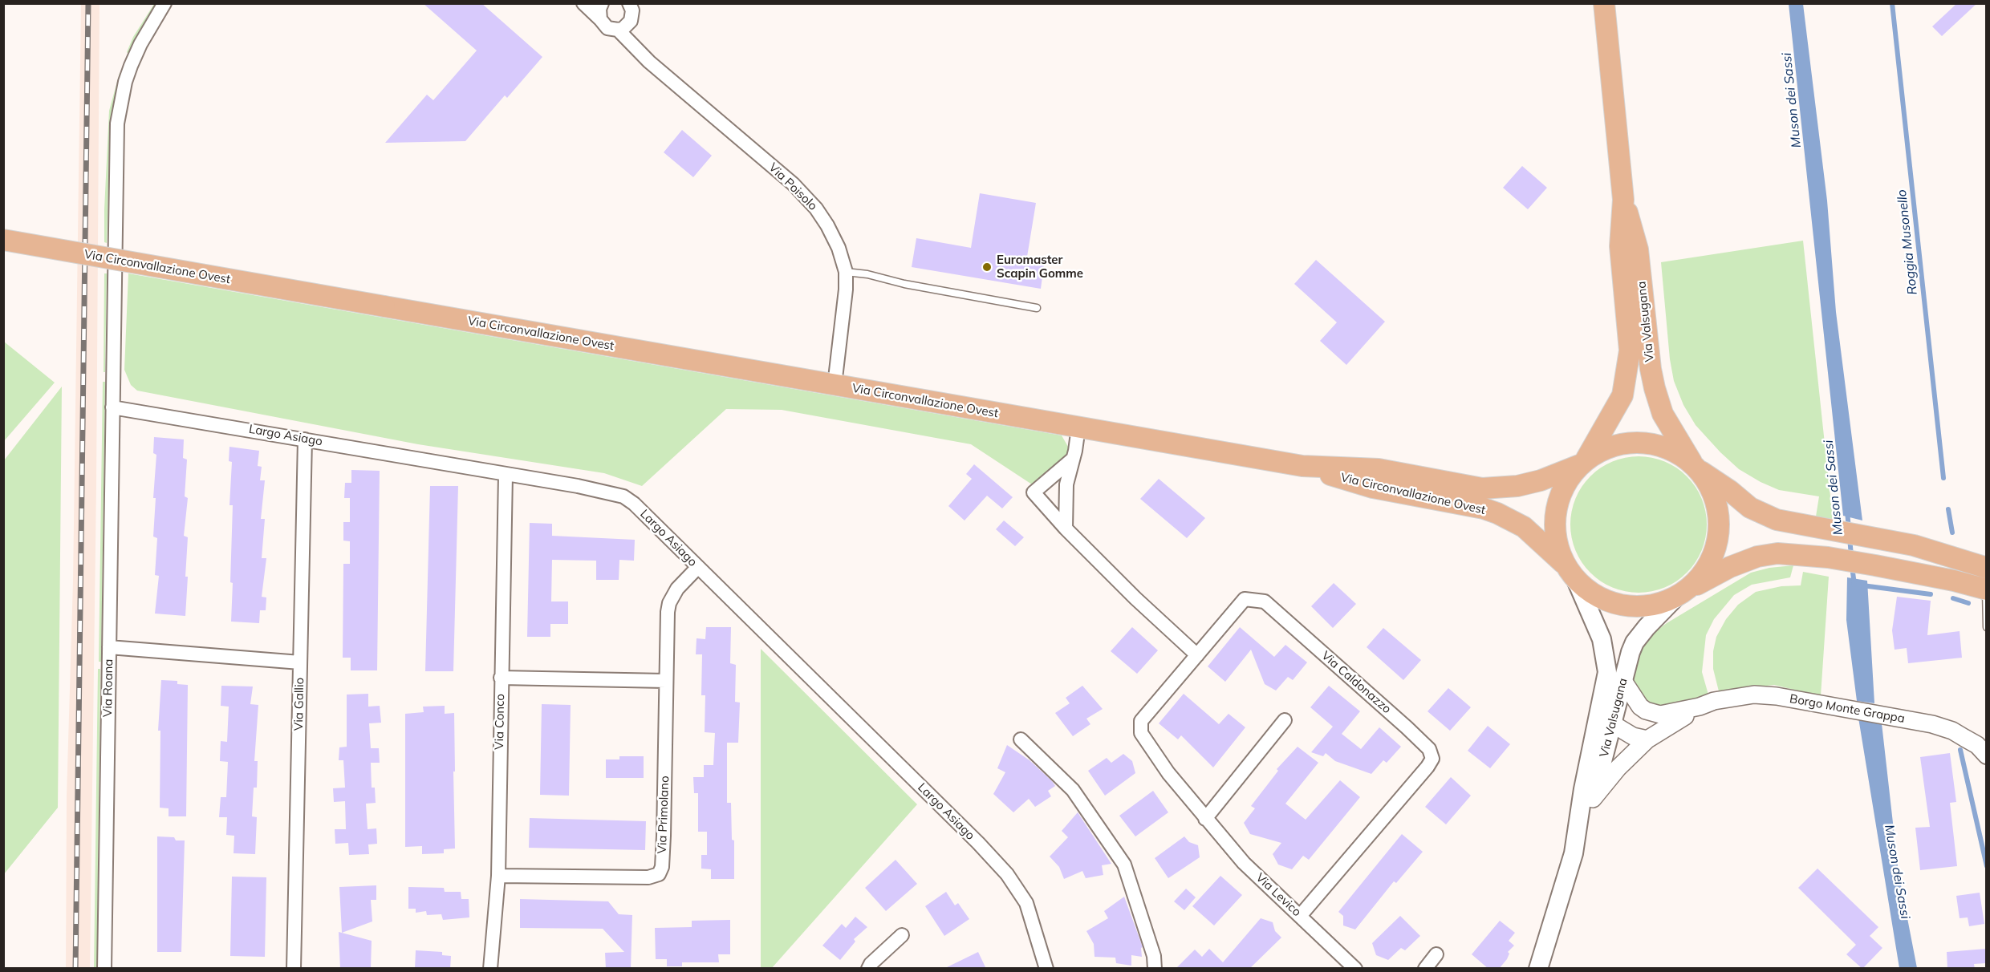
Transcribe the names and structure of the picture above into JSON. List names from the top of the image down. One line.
{"streets":{"main road":["Via Circonvallazione Ovest","Via Valsugana"],"street":["Via Poisolo","Largo Asiago","Via Caldonazzo","Via Roana","Via Gallio","Borgo Monte Grappa","Via Conco","Via Primolano","Via Levico"]},"crossings":[["Via Poisolo","Via Circonvallazione Ovest"],["Via Circonvallazione Ovest","Via Valsugana"],["Largo Asiago","Via Roana"],["Largo Asiago","Via Gallio"],["Largo Asiago","Via Conco"],["Largo Asiago","Via Primolano"],["Via Caldonazzo","Via Levico"],["Via Conco","Via Primolano"]],"water":["Muson dei Sassi","Roggia Musonello"],"places":["Euromaster Scapin Gomme"]}
